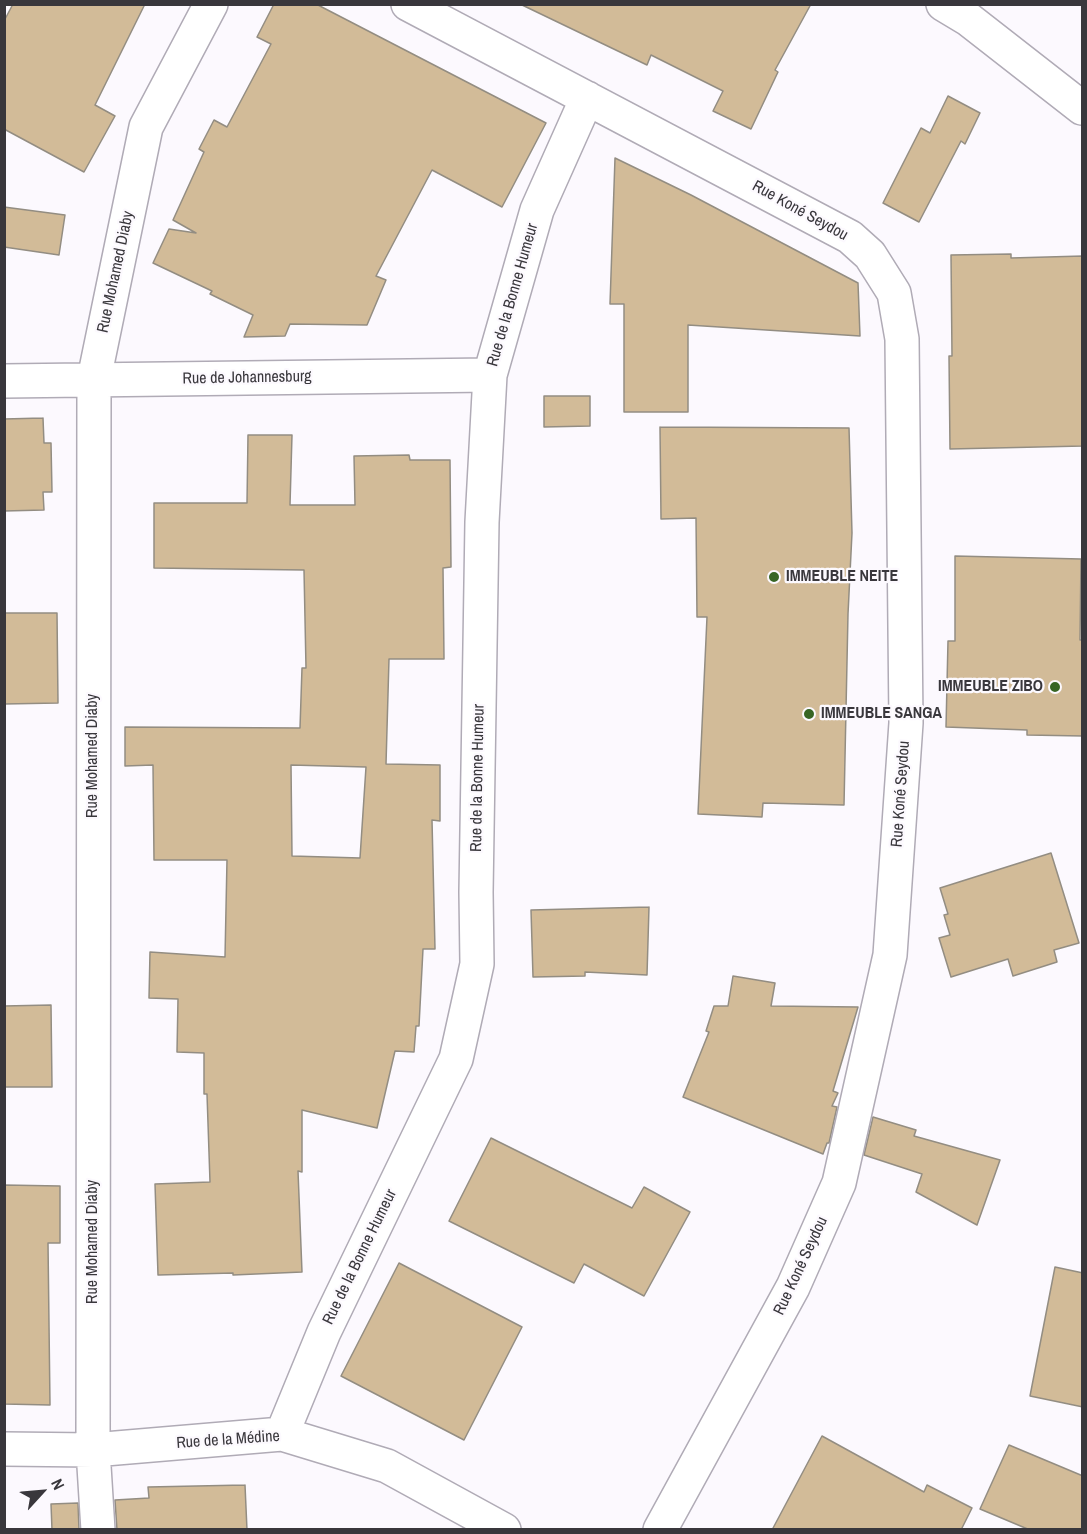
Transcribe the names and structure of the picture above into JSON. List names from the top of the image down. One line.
{"streets":{"street":["Rue Koné Seydou","Rue Mohamed Diaby","Rue de la Bonne Humeur","Rue de Johannesburg","Rue de la Médine"]},"crossings":[["Rue Koné Seydou","Rue de la Bonne Humeur"],["Rue Mohamed Diaby","Rue de Johannesburg"],["Rue Mohamed Diaby","Rue de la Médine"],["Rue de la Bonne Humeur","Rue de Johannesburg"],["Rue de la Bonne Humeur","Rue de la Médine"]],"places":["IMMEUBLE NEITE","IMMEUBLE ZIBO","IMMEUBLE SANGA"],"north":"top right"}
